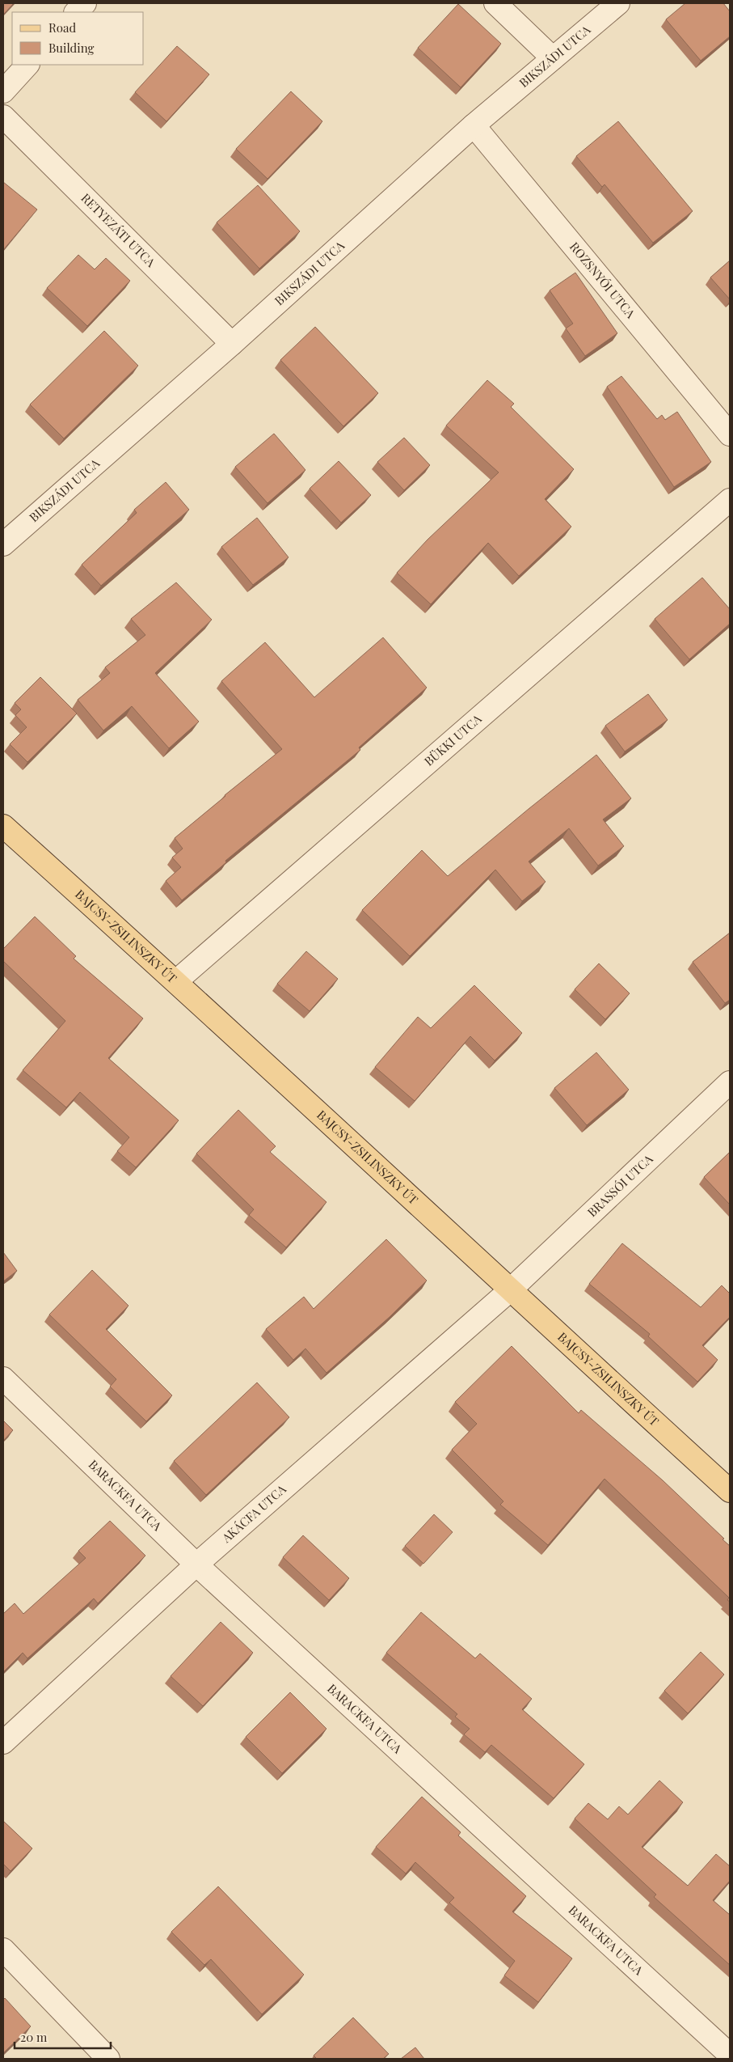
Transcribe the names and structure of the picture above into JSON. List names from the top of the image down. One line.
{"streets":{"main road":["BAJCSY-ZSILINSZKY ÚT"],"street":["BIKSZÁDI UTCA","RETYEZÁTI UTCA","ROZSNYÓI UTCA","BÜKKI UTCA","BRASSÓI UTCA","BARACKFA UTCA","AKÁCFA UTCA"]},"crossings":[["BIKSZÁDI UTCA","RETYEZÁTI UTCA"],["BIKSZÁDI UTCA","ROZSNYÓI UTCA"],["BÜKKI UTCA","BAJCSY-ZSILINSZKY ÚT"],["BAJCSY-ZSILINSZKY ÚT","BRASSÓI UTCA"],["BAJCSY-ZSILINSZKY ÚT","AKÁCFA UTCA"],["BRASSÓI UTCA","AKÁCFA UTCA"],["BARACKFA UTCA","AKÁCFA UTCA"]],"legend":["Road","Building"],"scale_bar":"20 m"}
